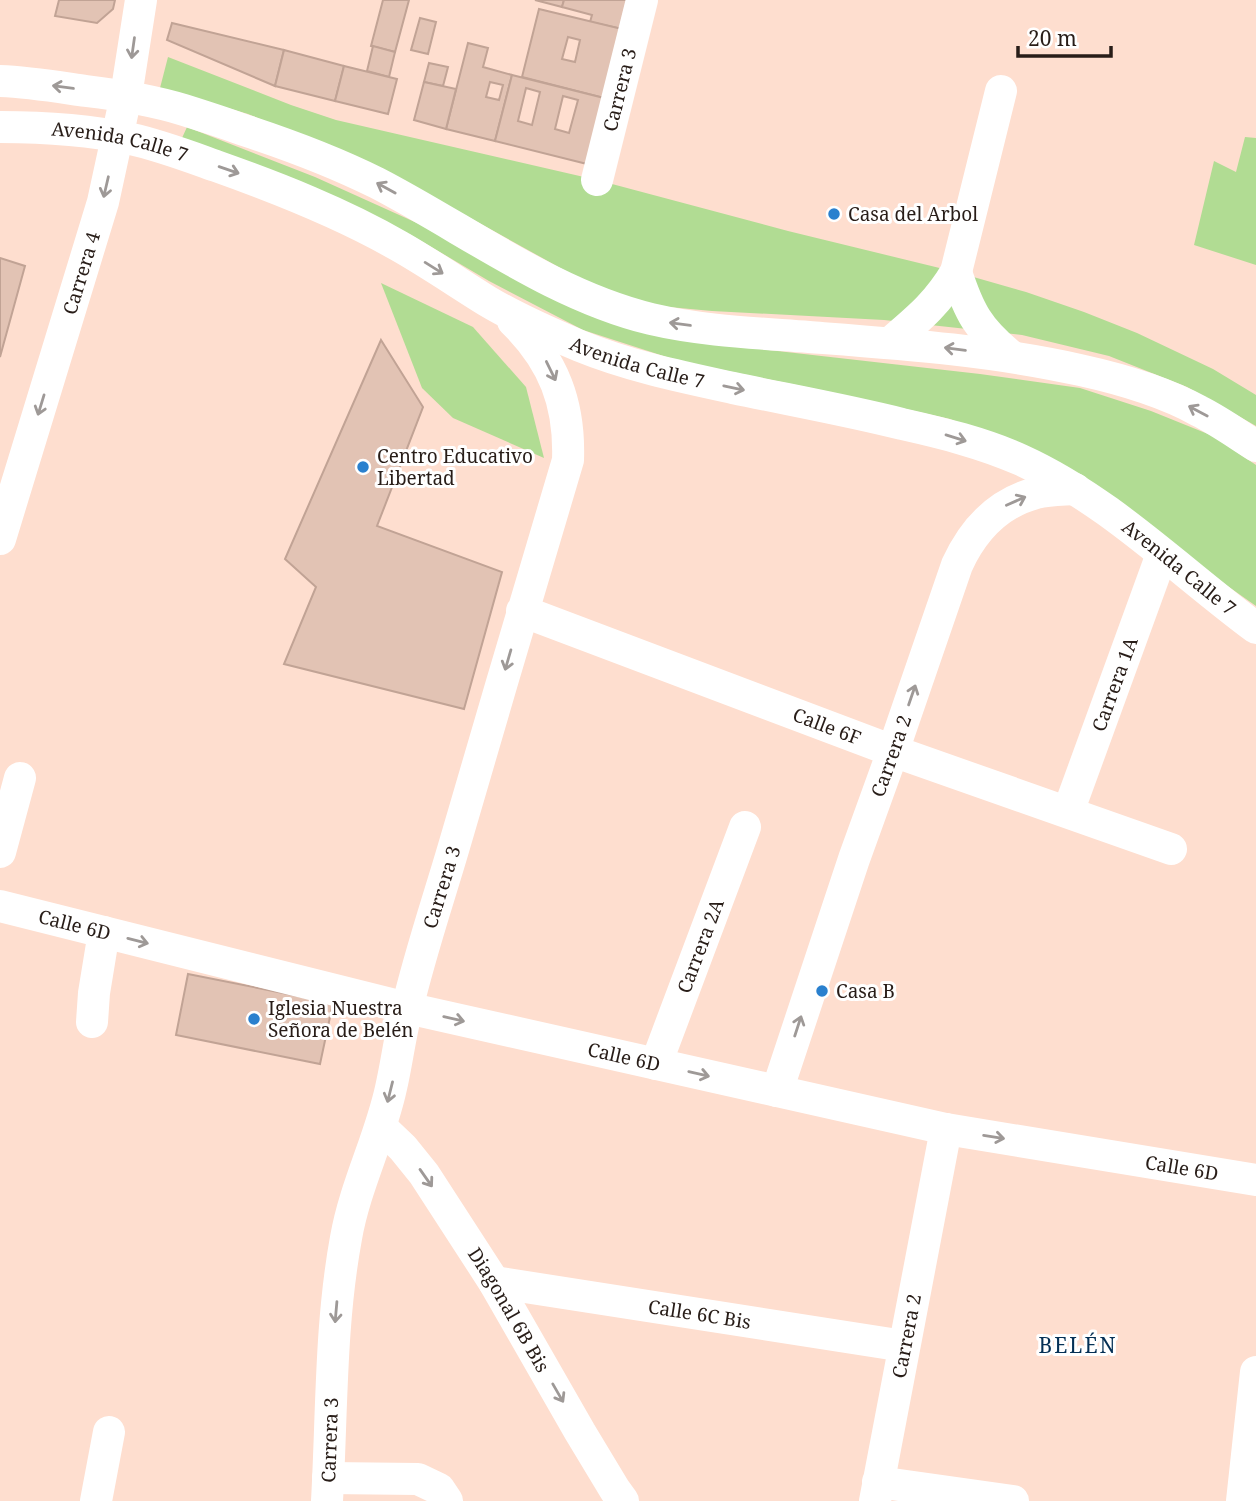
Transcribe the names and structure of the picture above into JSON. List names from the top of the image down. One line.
{"streets":{"street":["Carrera 3","Avenida Calle 7","Carrera 4","Carrera 1A","Calle 6F","Carrera 2","Calle 6D","Carrera 2A","Diagonal 6B Bis","Calle 6C Bis"]},"crossings":[["Carrera 3","Avenida Calle 7"],["Carrera 3","Calle 6F"],["Carrera 3","Calle 6D"],["Carrera 3","Diagonal 6B Bis"],["Avenida Calle 7","Carrera 4"],["Avenida Calle 7","Carrera 1A"],["Avenida Calle 7","Carrera 2"],["Carrera 1A","Calle 6F"],["Calle 6F","Carrera 2"],["Carrera 2","Calle 6D"],["Carrera 2","Calle 6C Bis"],["Calle 6D","Carrera 2A"],["Diagonal 6B Bis","Calle 6C Bis"]],"one_way":["Carrera 3","Carrera 4","Carrera 2","Calle 6D","Diagonal 6B Bis"],"districts":["BELÉN"],"places":["Casa del Arbol","Centro Educativo Libertad","Casa B","Iglesia Nuestra Señora de Belén"],"scale_bar":"20 m"}
